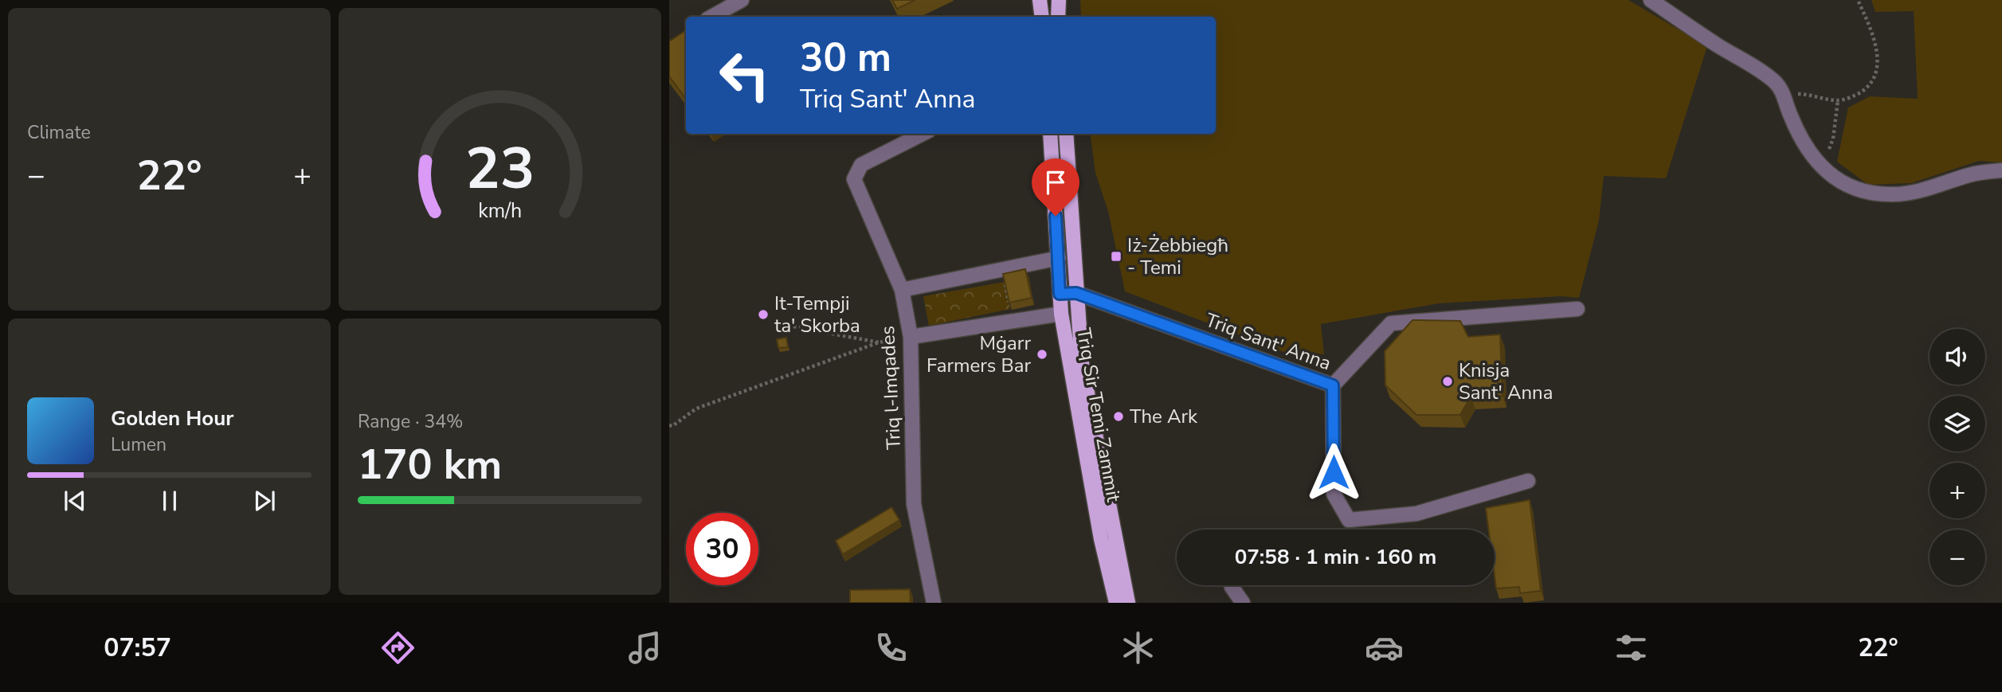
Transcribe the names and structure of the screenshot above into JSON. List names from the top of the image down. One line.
{"streets":{"main road":["Triq Sir Temi Zammit"],"street":["Triq Sant' Anna","Triq l-Imqades"]},"crossings":[["Triq Sant' Anna","Triq Sir Temi Zammit"]],"places":{"transit":["Iż-Żebbiegħ - Temi"],"other":["It-Tempji ta' Skorba","Mġarr Farmers Bar","Knisja Sant' Anna","The Ark"]},"page":{"tile":["Climate",["Range · 34%","170 km"]],"turn":["30 m","Triq Sant' Anna"],"heat":["−","22°","+"],"map_buttons":["+","−"],"song":["Golden Hour","Lumen"],"limit":"30","trip":"07:58 · 1 min · 160 m","tabs":["07:57","22°"],"gauge":["23","km/h"]}}
